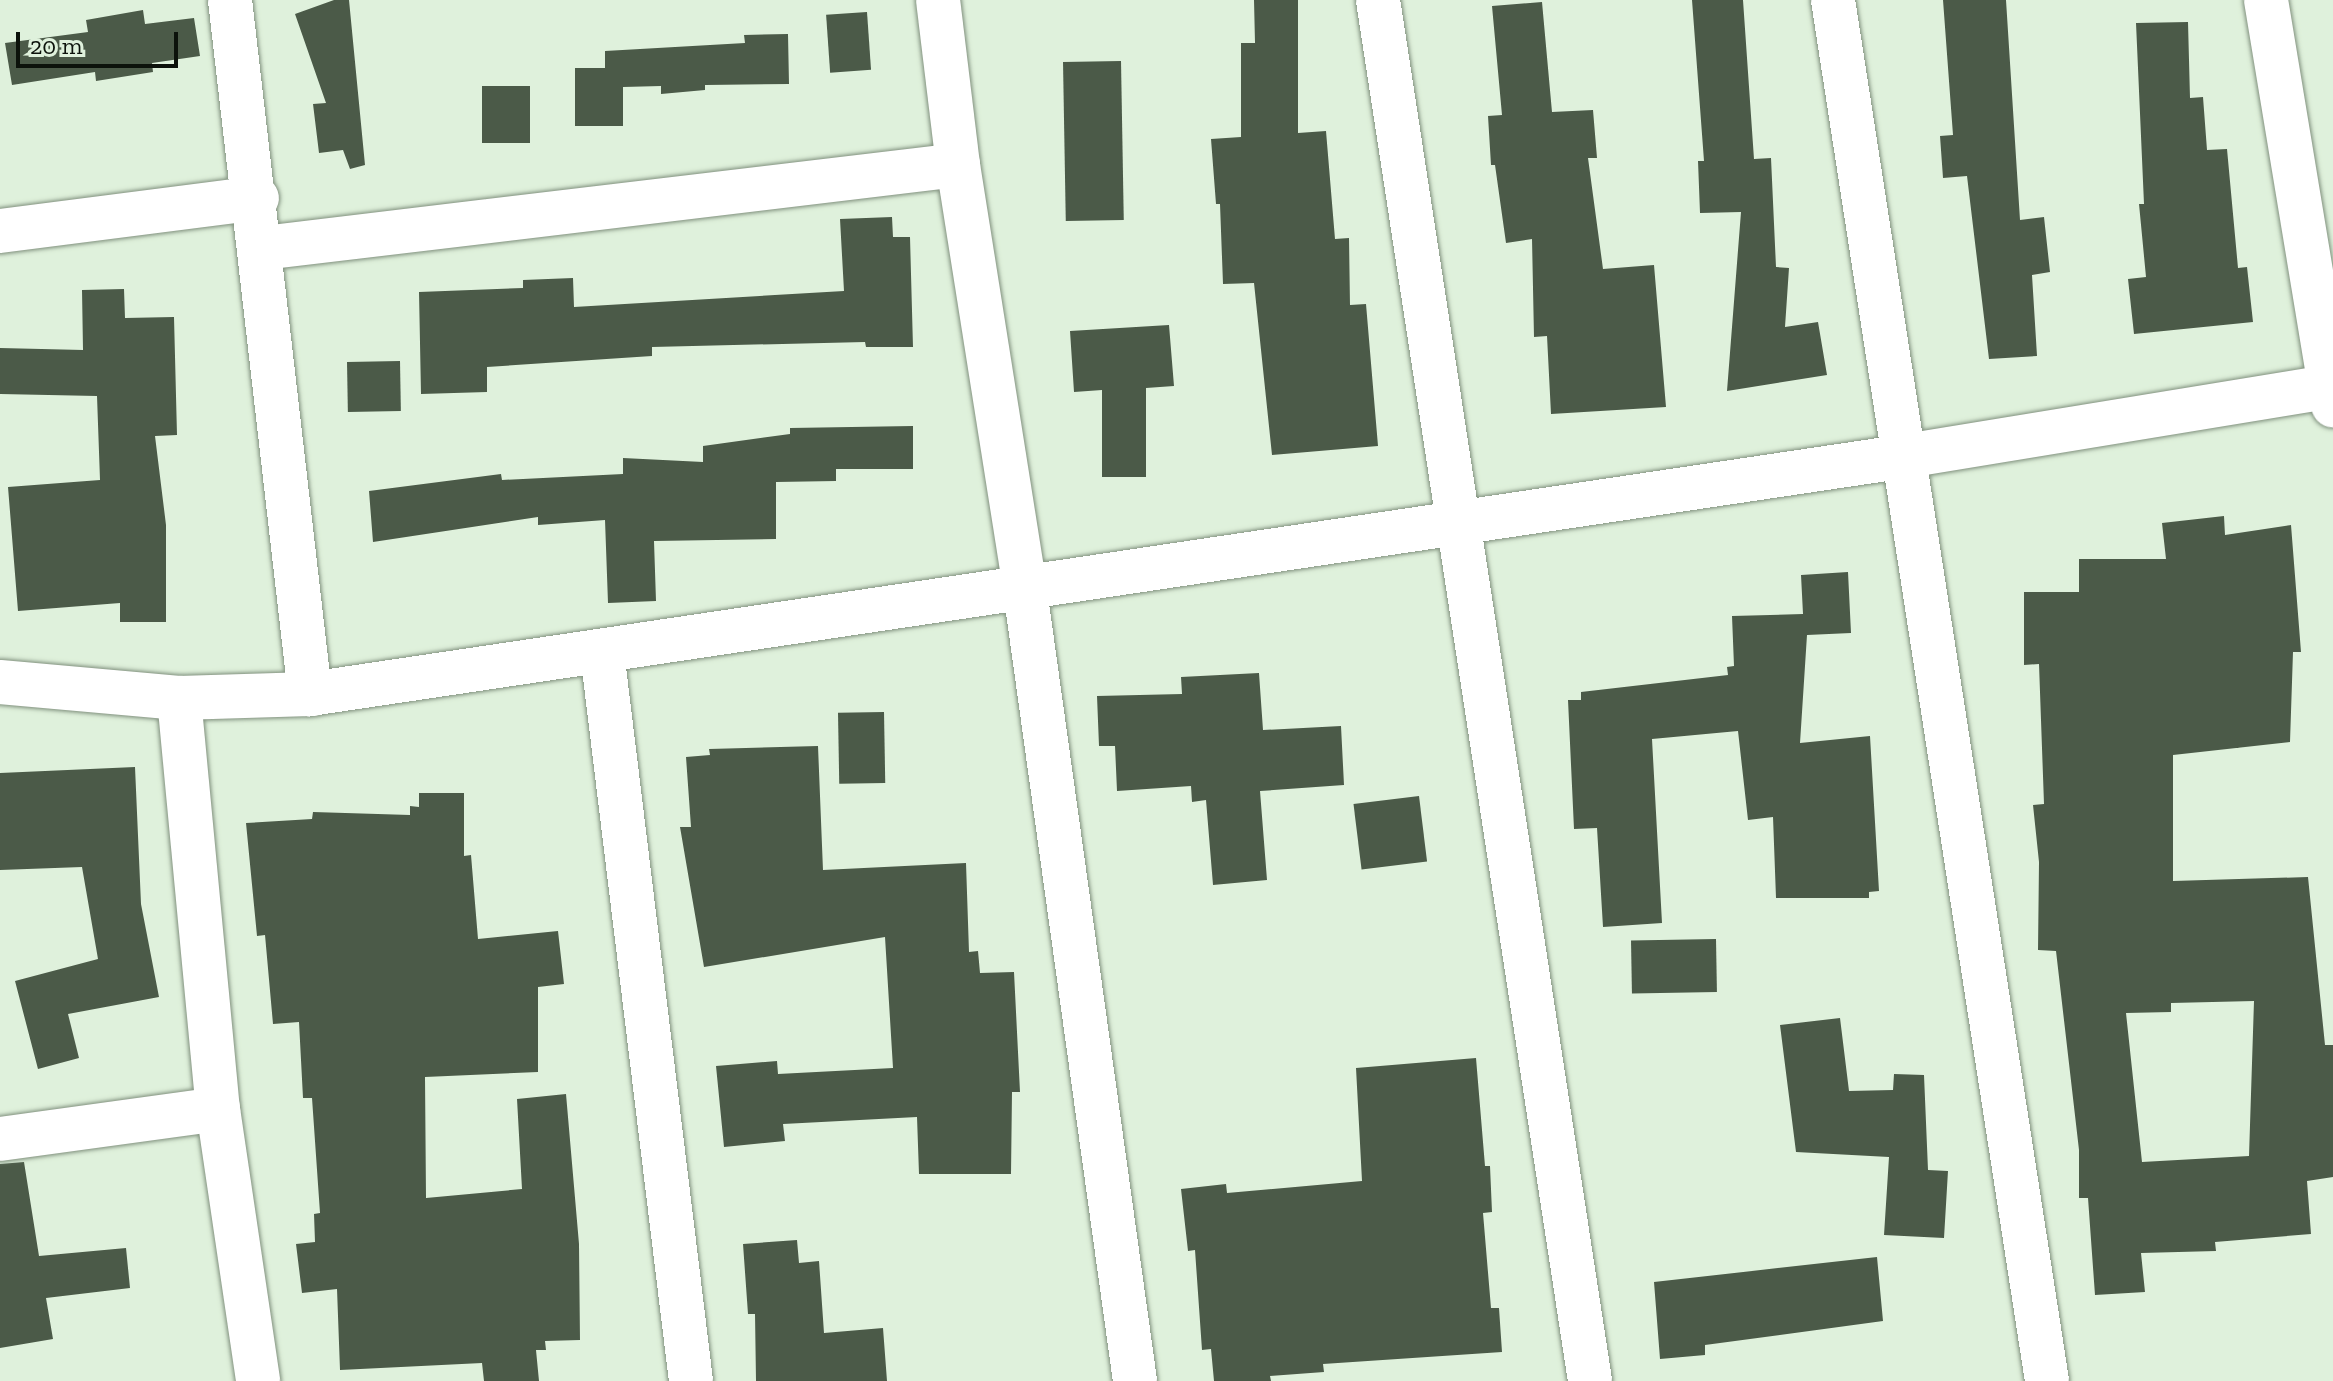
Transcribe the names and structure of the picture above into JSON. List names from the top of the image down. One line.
{"scale_bar":"20 m"}
